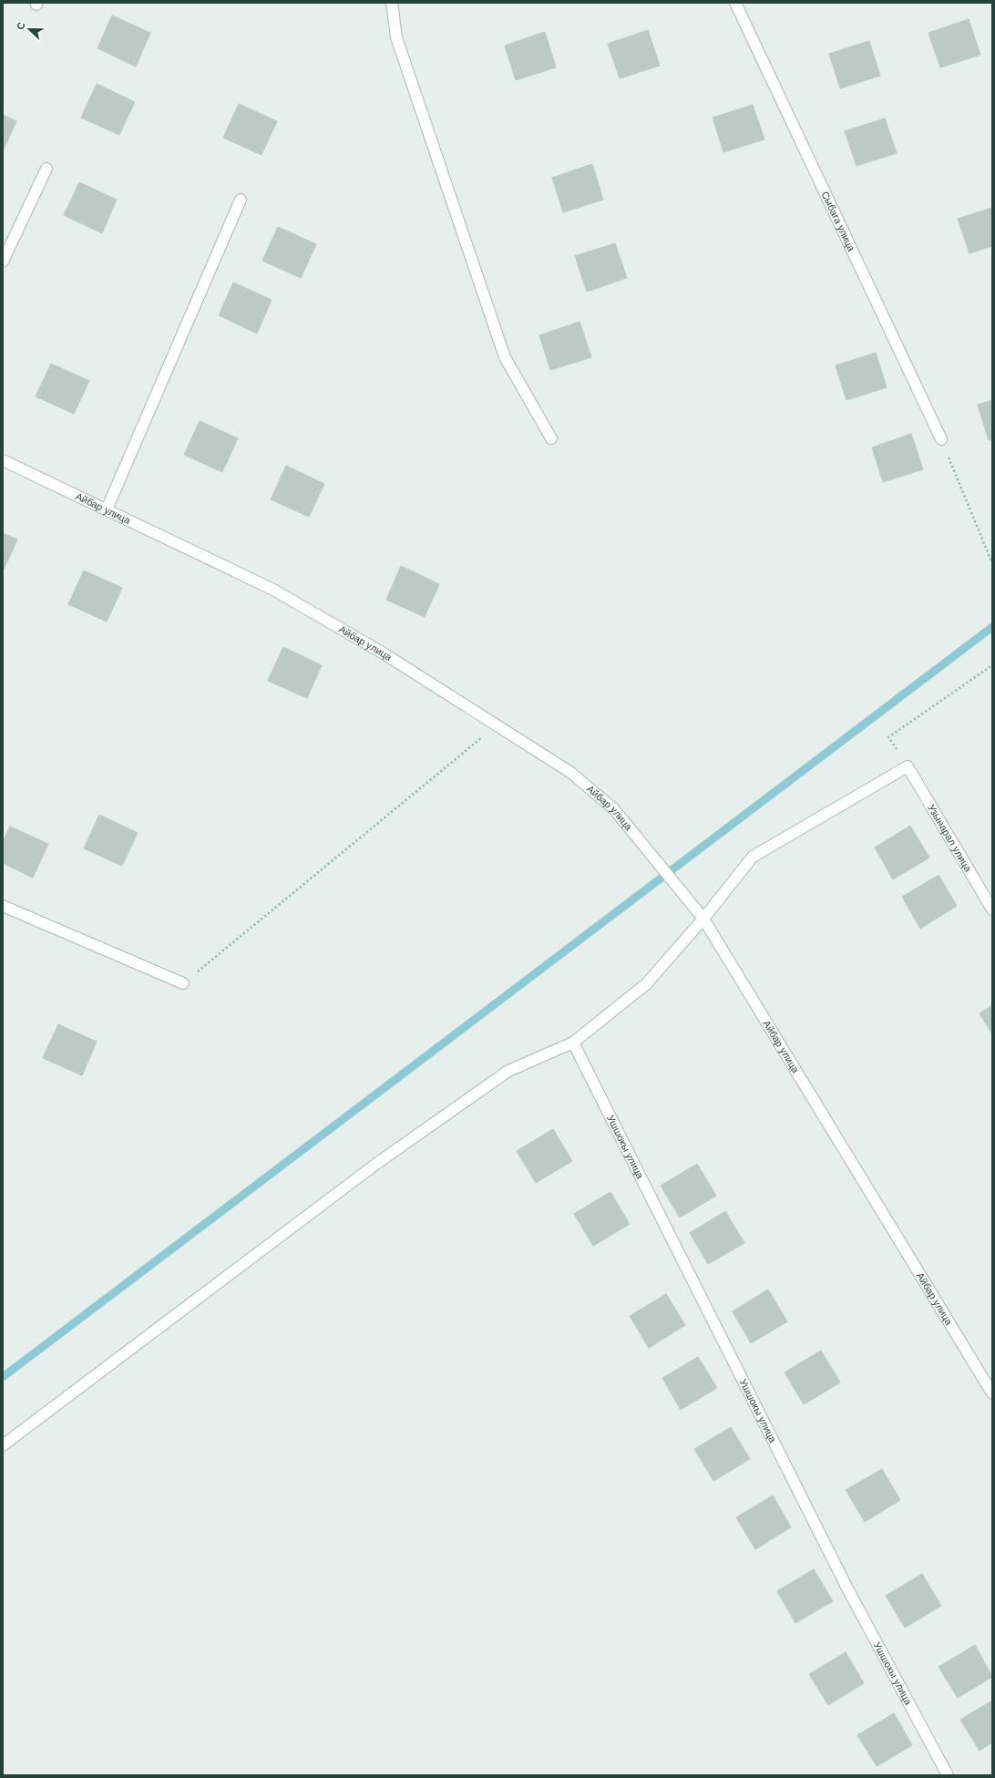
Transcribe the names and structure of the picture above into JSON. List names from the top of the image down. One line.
{"streets":{"street":["Сыбага улица","Айбар улица","Узынарал улица","Ушшокы улица"]},"north":"left"}
